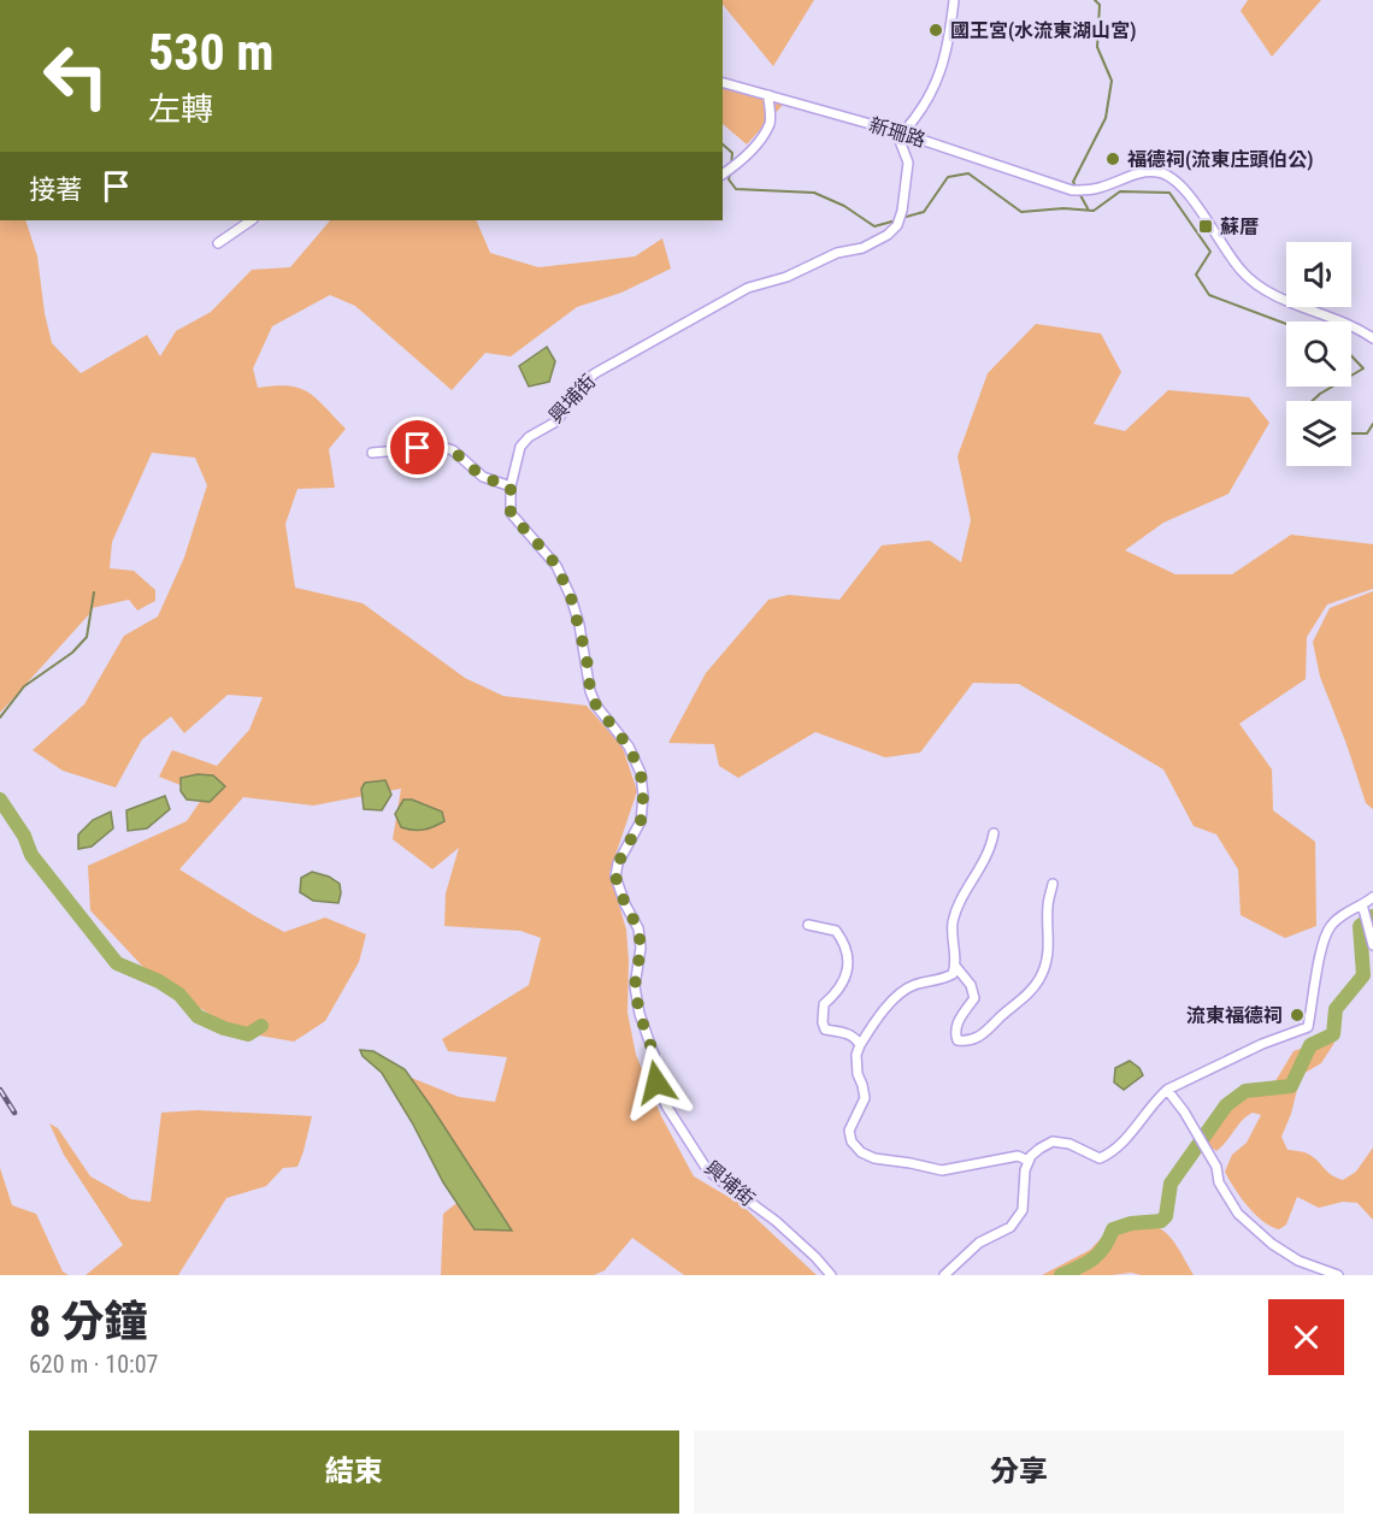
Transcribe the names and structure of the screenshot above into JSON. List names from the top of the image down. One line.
{"streets":{"street":["新珊路","興埔街"]},"crossings":[["新珊路","興埔街"]],"places":{"other":["國王宮(水流東湖山宮)","福德祠(流東庄頭伯公)","流東福德祠"],"transit":["蘇厝"]},"page":{"turn":["530 m","左轉"],"then":"接著","heading":["8 分鐘","620 m · 10:07"],"buttons":["結束","分享"]}}
